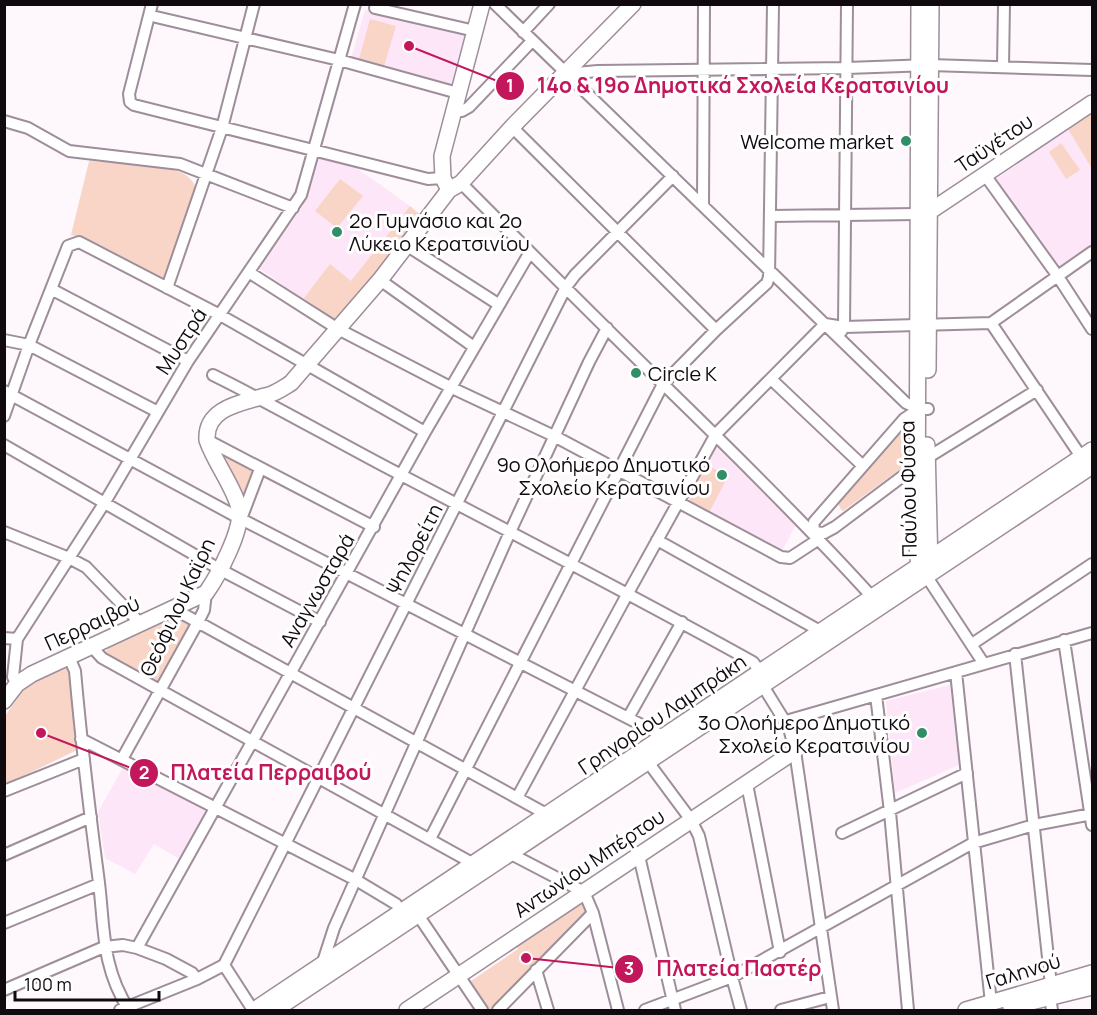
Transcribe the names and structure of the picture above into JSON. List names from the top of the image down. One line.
{"streets":{"street":["Ταϋγέτου","Μυστρά","Παύλου Φύσσα","Ψηλορείτη","Αναγνωσταρά","Θεόφιλου Καϊρη","Περραιβού","Γρηγορίου Λαμπράκη","Αντωνίου Μπέρτου","Γαληνού"]},"crossings":[["Ταϋγέτου","Παύλου Φύσσα"],["Μυστρά","Περραιβού"],["Παύλου Φύσσα","Γρηγορίου Λαμπράκη"],["Θεόφιλου Καϊρη","Περραιβού"]],"places":["14ο & 19ο Δημοτικά Σχολεία Κερατσινίου","Welcome market","2ο Γυμνάσιο και 2ο Λύκειο Κερατσινίου","Circle K","9ο Ολοήμερο Δημοτικό Σχολείο Κερατσινίου","Πλατεία Περραιβού","3ο Ολοήμερο Δημοτικό Σχολείο Κερατσινίου","Πλατεία Παστέρ"],"scale_bar":"100 m"}
